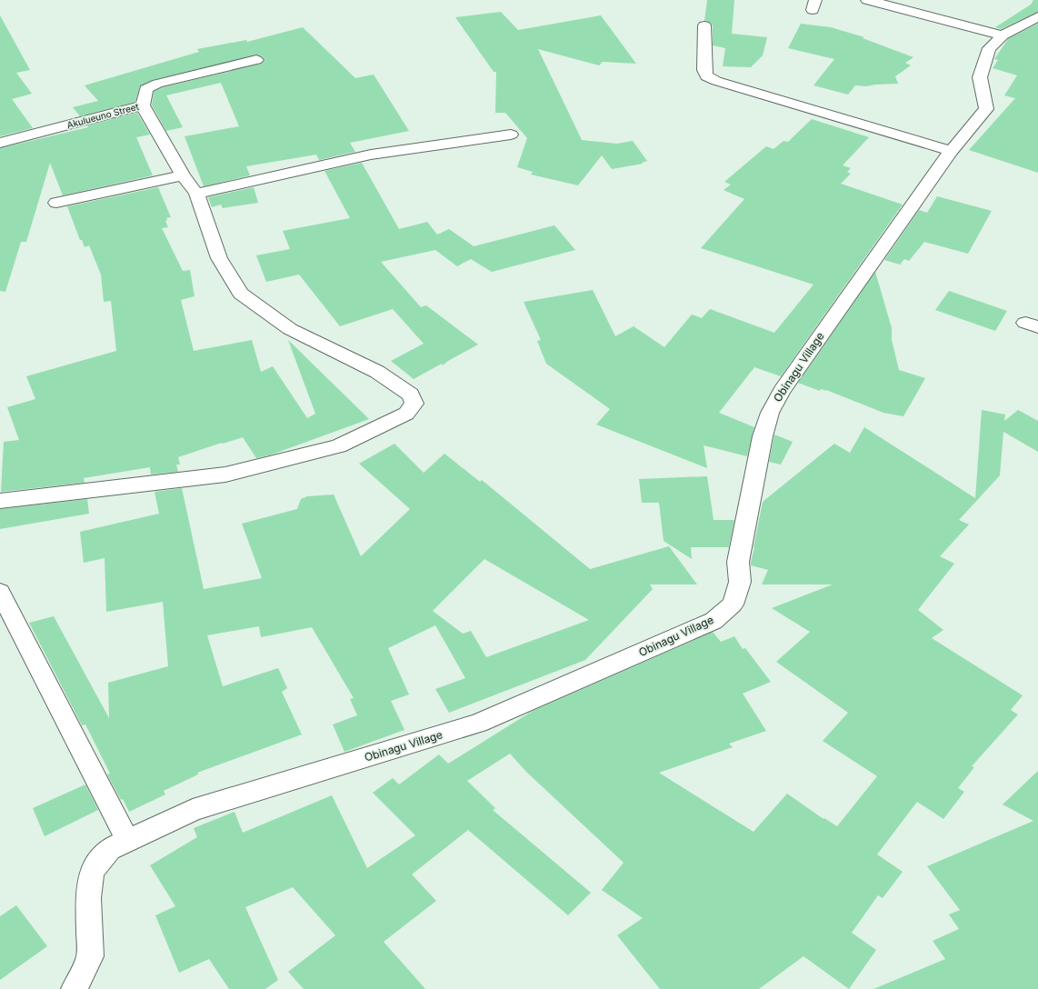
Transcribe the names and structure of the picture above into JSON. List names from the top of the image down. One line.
{"streets":{"street":["Akulueuno Street","Obinagu Village"]}}
